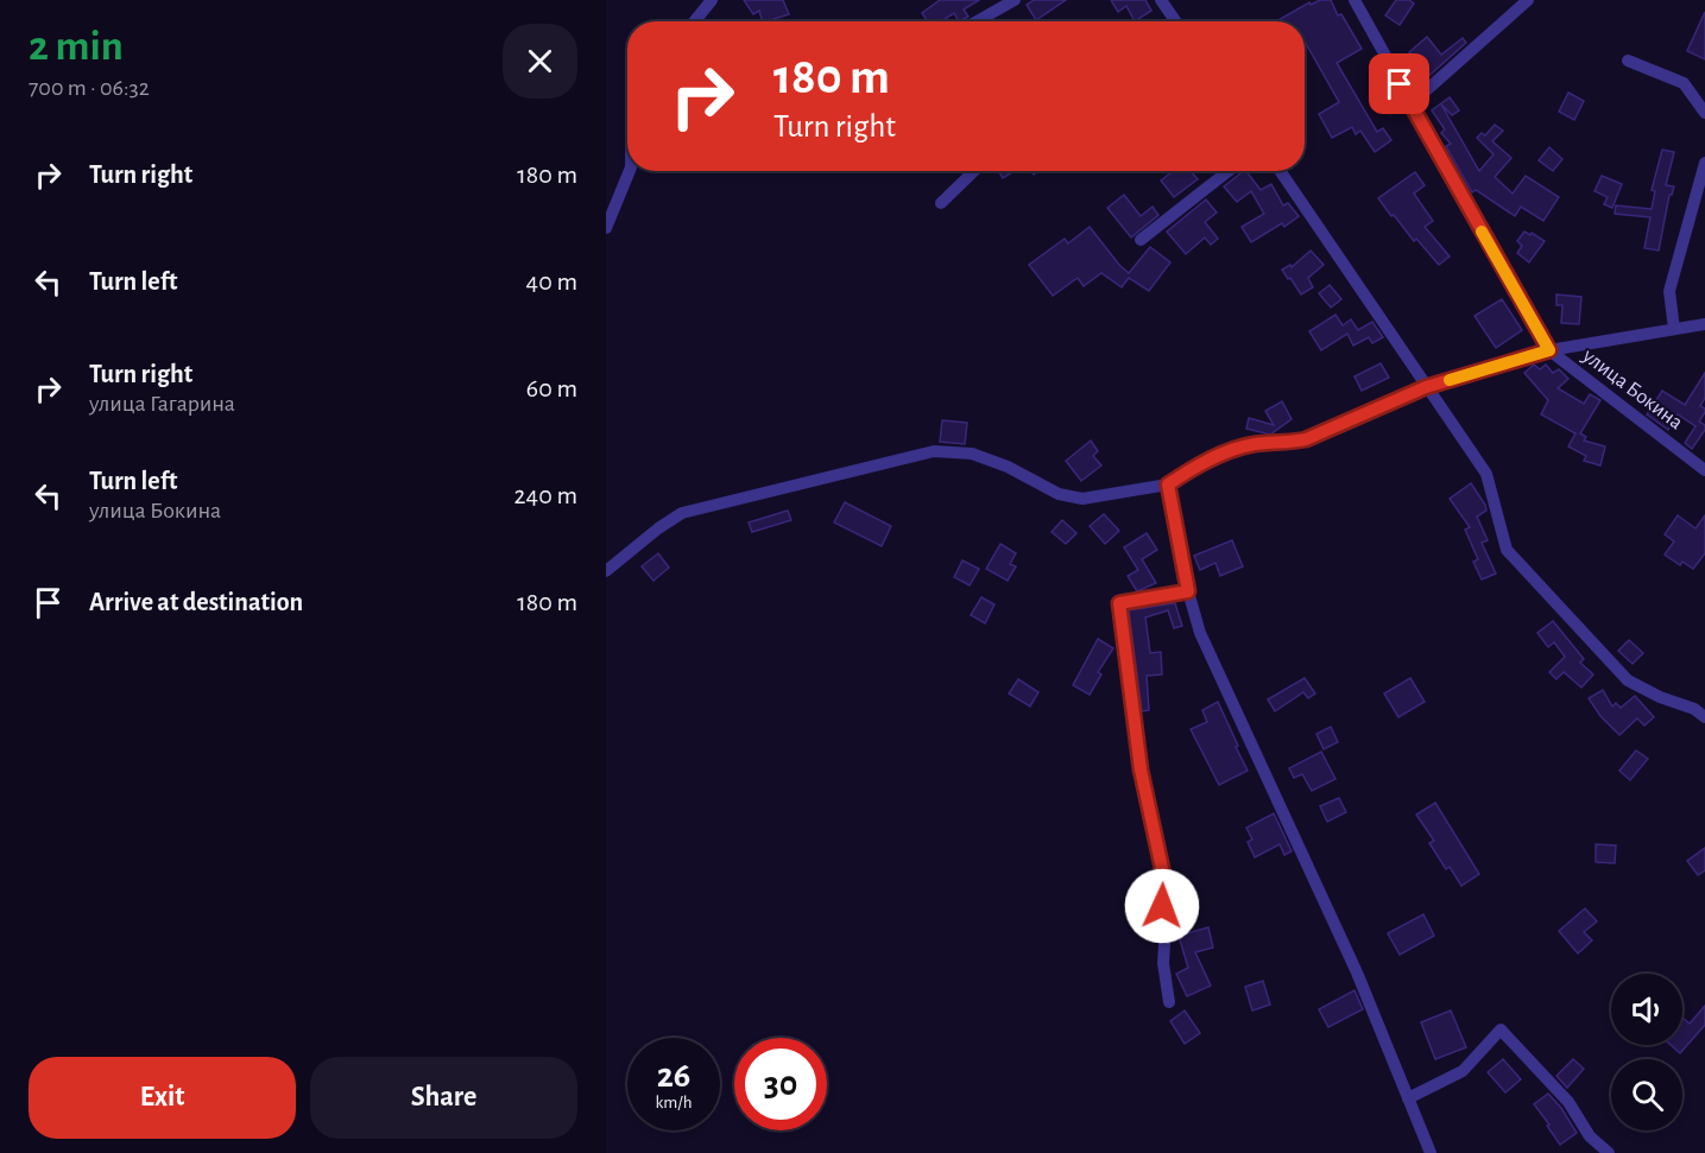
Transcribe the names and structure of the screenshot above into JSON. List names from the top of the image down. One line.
{"streets":{"street":["улица Бокина"]},"page":{"heading":["2 min","700 m · 06:32"],"turn":["180 m","Turn right"],"list":[{"name":"Turn right","value":"180 m"},{"name":"Turn left","value":"40 m"},{"name":"Turn right","note":"улица Гагарина","value":"60 m"},{"name":"Turn left","note":"улица Бокина","value":"240 m"},{"name":"Arrive at destination","value":"180 m"}],"speed":"26 km/h","limit":"30","buttons":["Exit","Share"]}}
